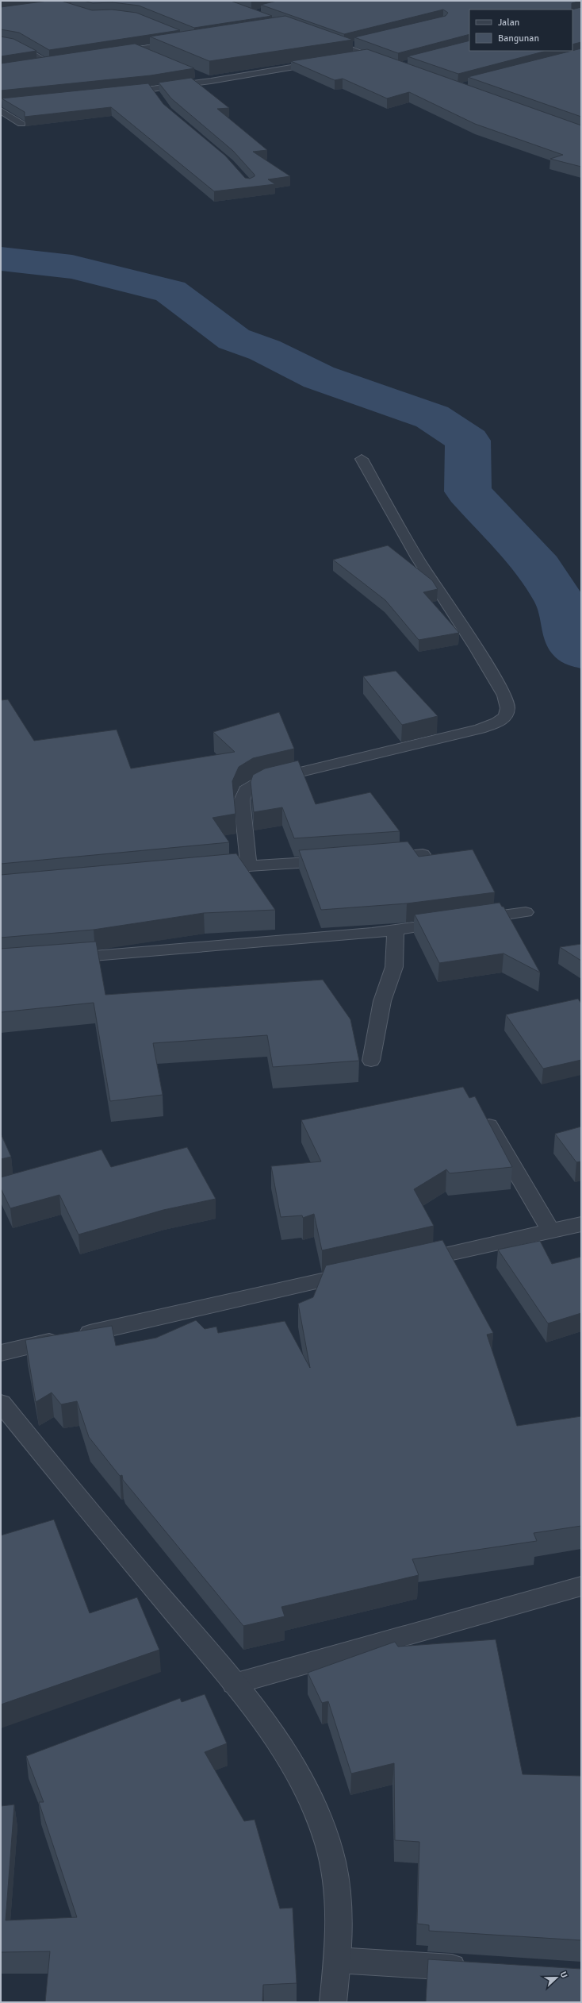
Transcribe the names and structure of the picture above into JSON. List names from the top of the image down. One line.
{"legend":["Jalan","Bangunan"],"north":"right"}
